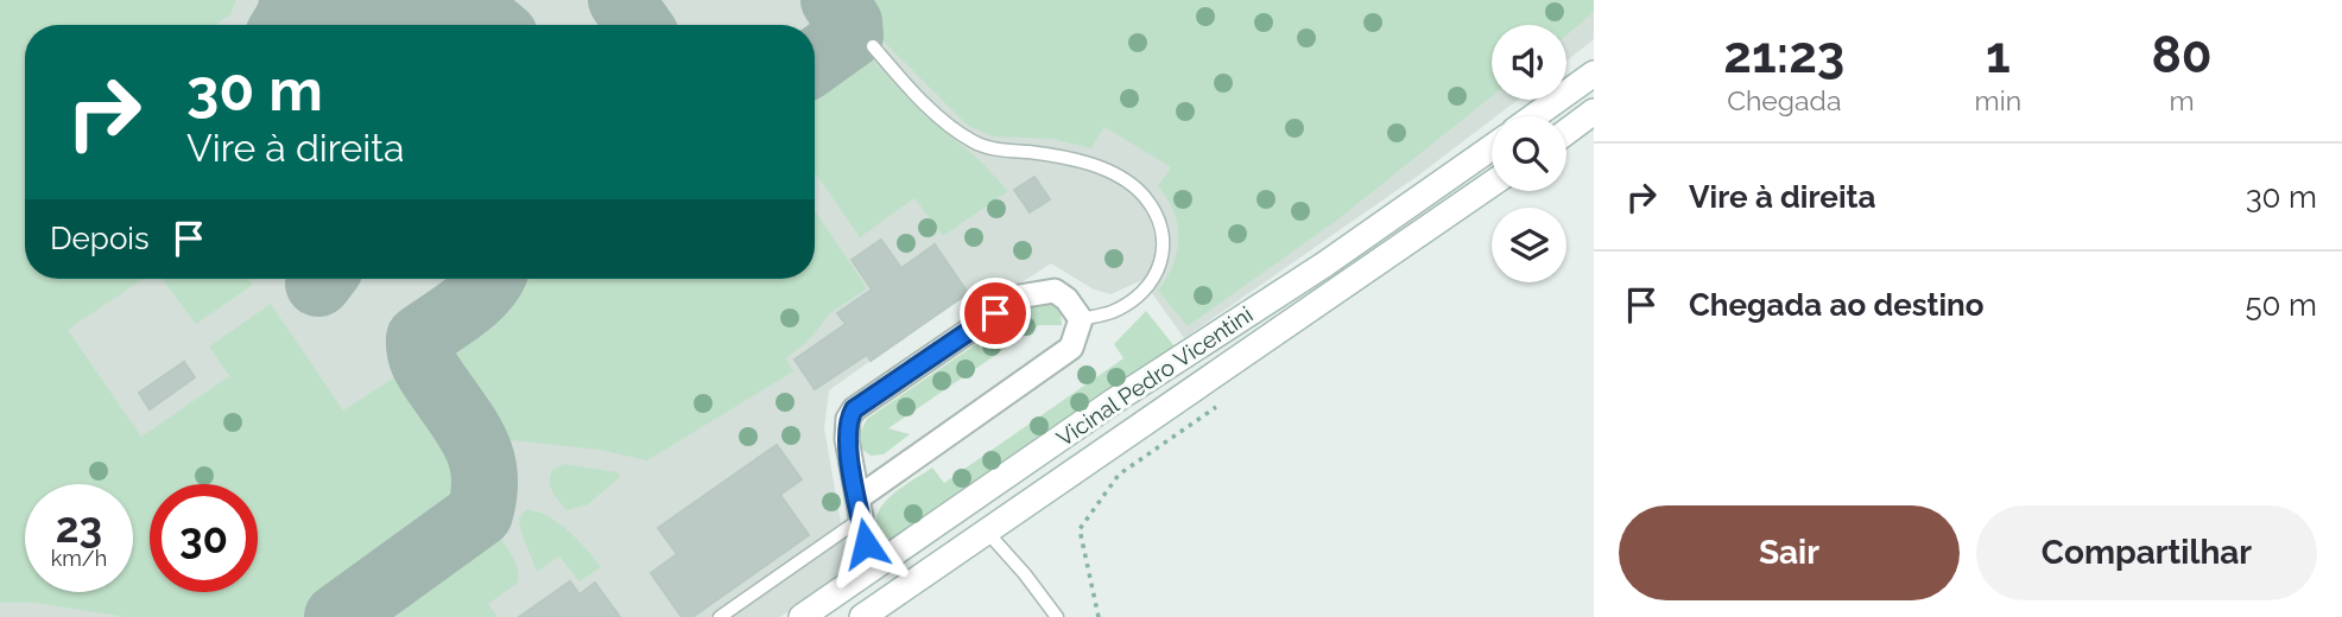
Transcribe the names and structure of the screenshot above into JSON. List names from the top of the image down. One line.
{"streets":{"street":["Vicinal Pedro Vicentini"]},"page":{"eta":["21:23","Chegada","1","min","80","m"],"turn":["30 m","Vire à direita"],"list":[{"name":"Vire à direita","value":"30 m"},{"name":"Chegada ao destino","value":"50 m"}],"then":"Depois","speed":"23 km/h","limit":"30","buttons":["Sair","Compartilhar"]}}
